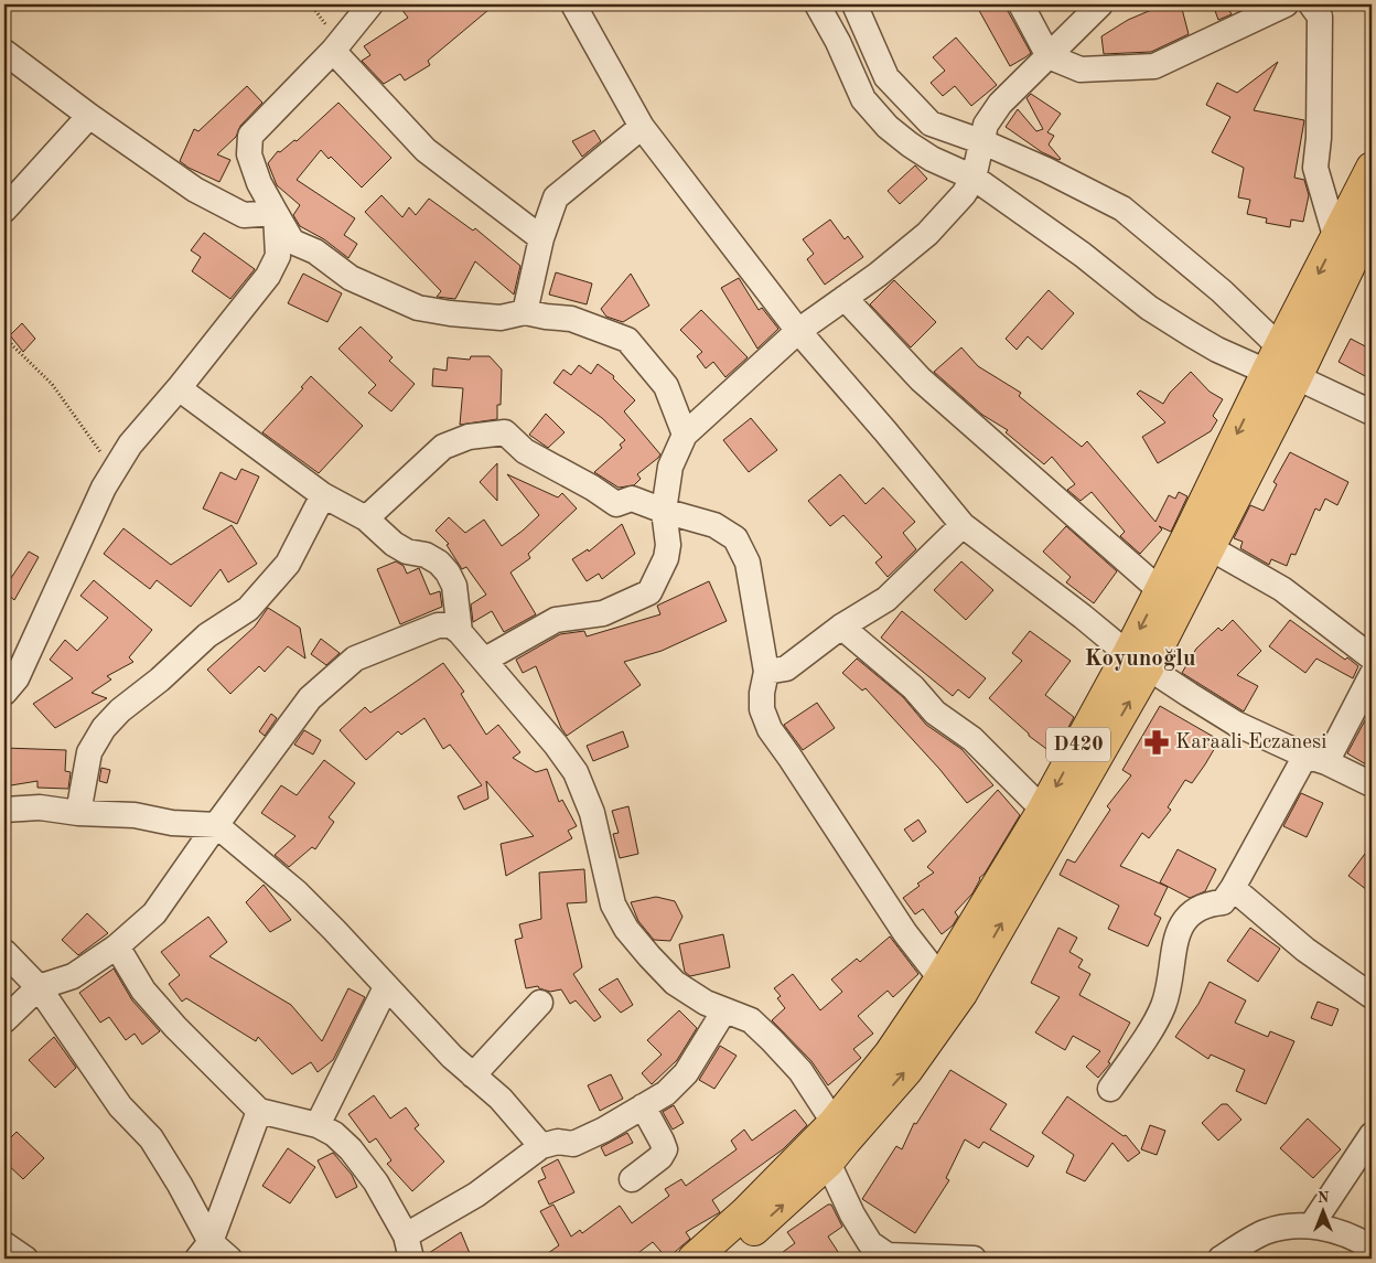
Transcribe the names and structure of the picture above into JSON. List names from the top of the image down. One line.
{"streets":{"highway":["D420"]},"districts":["Koyunoğlu"],"places":{"pharmacy":["Karaali Eczanesi"]},"north":"top"}
